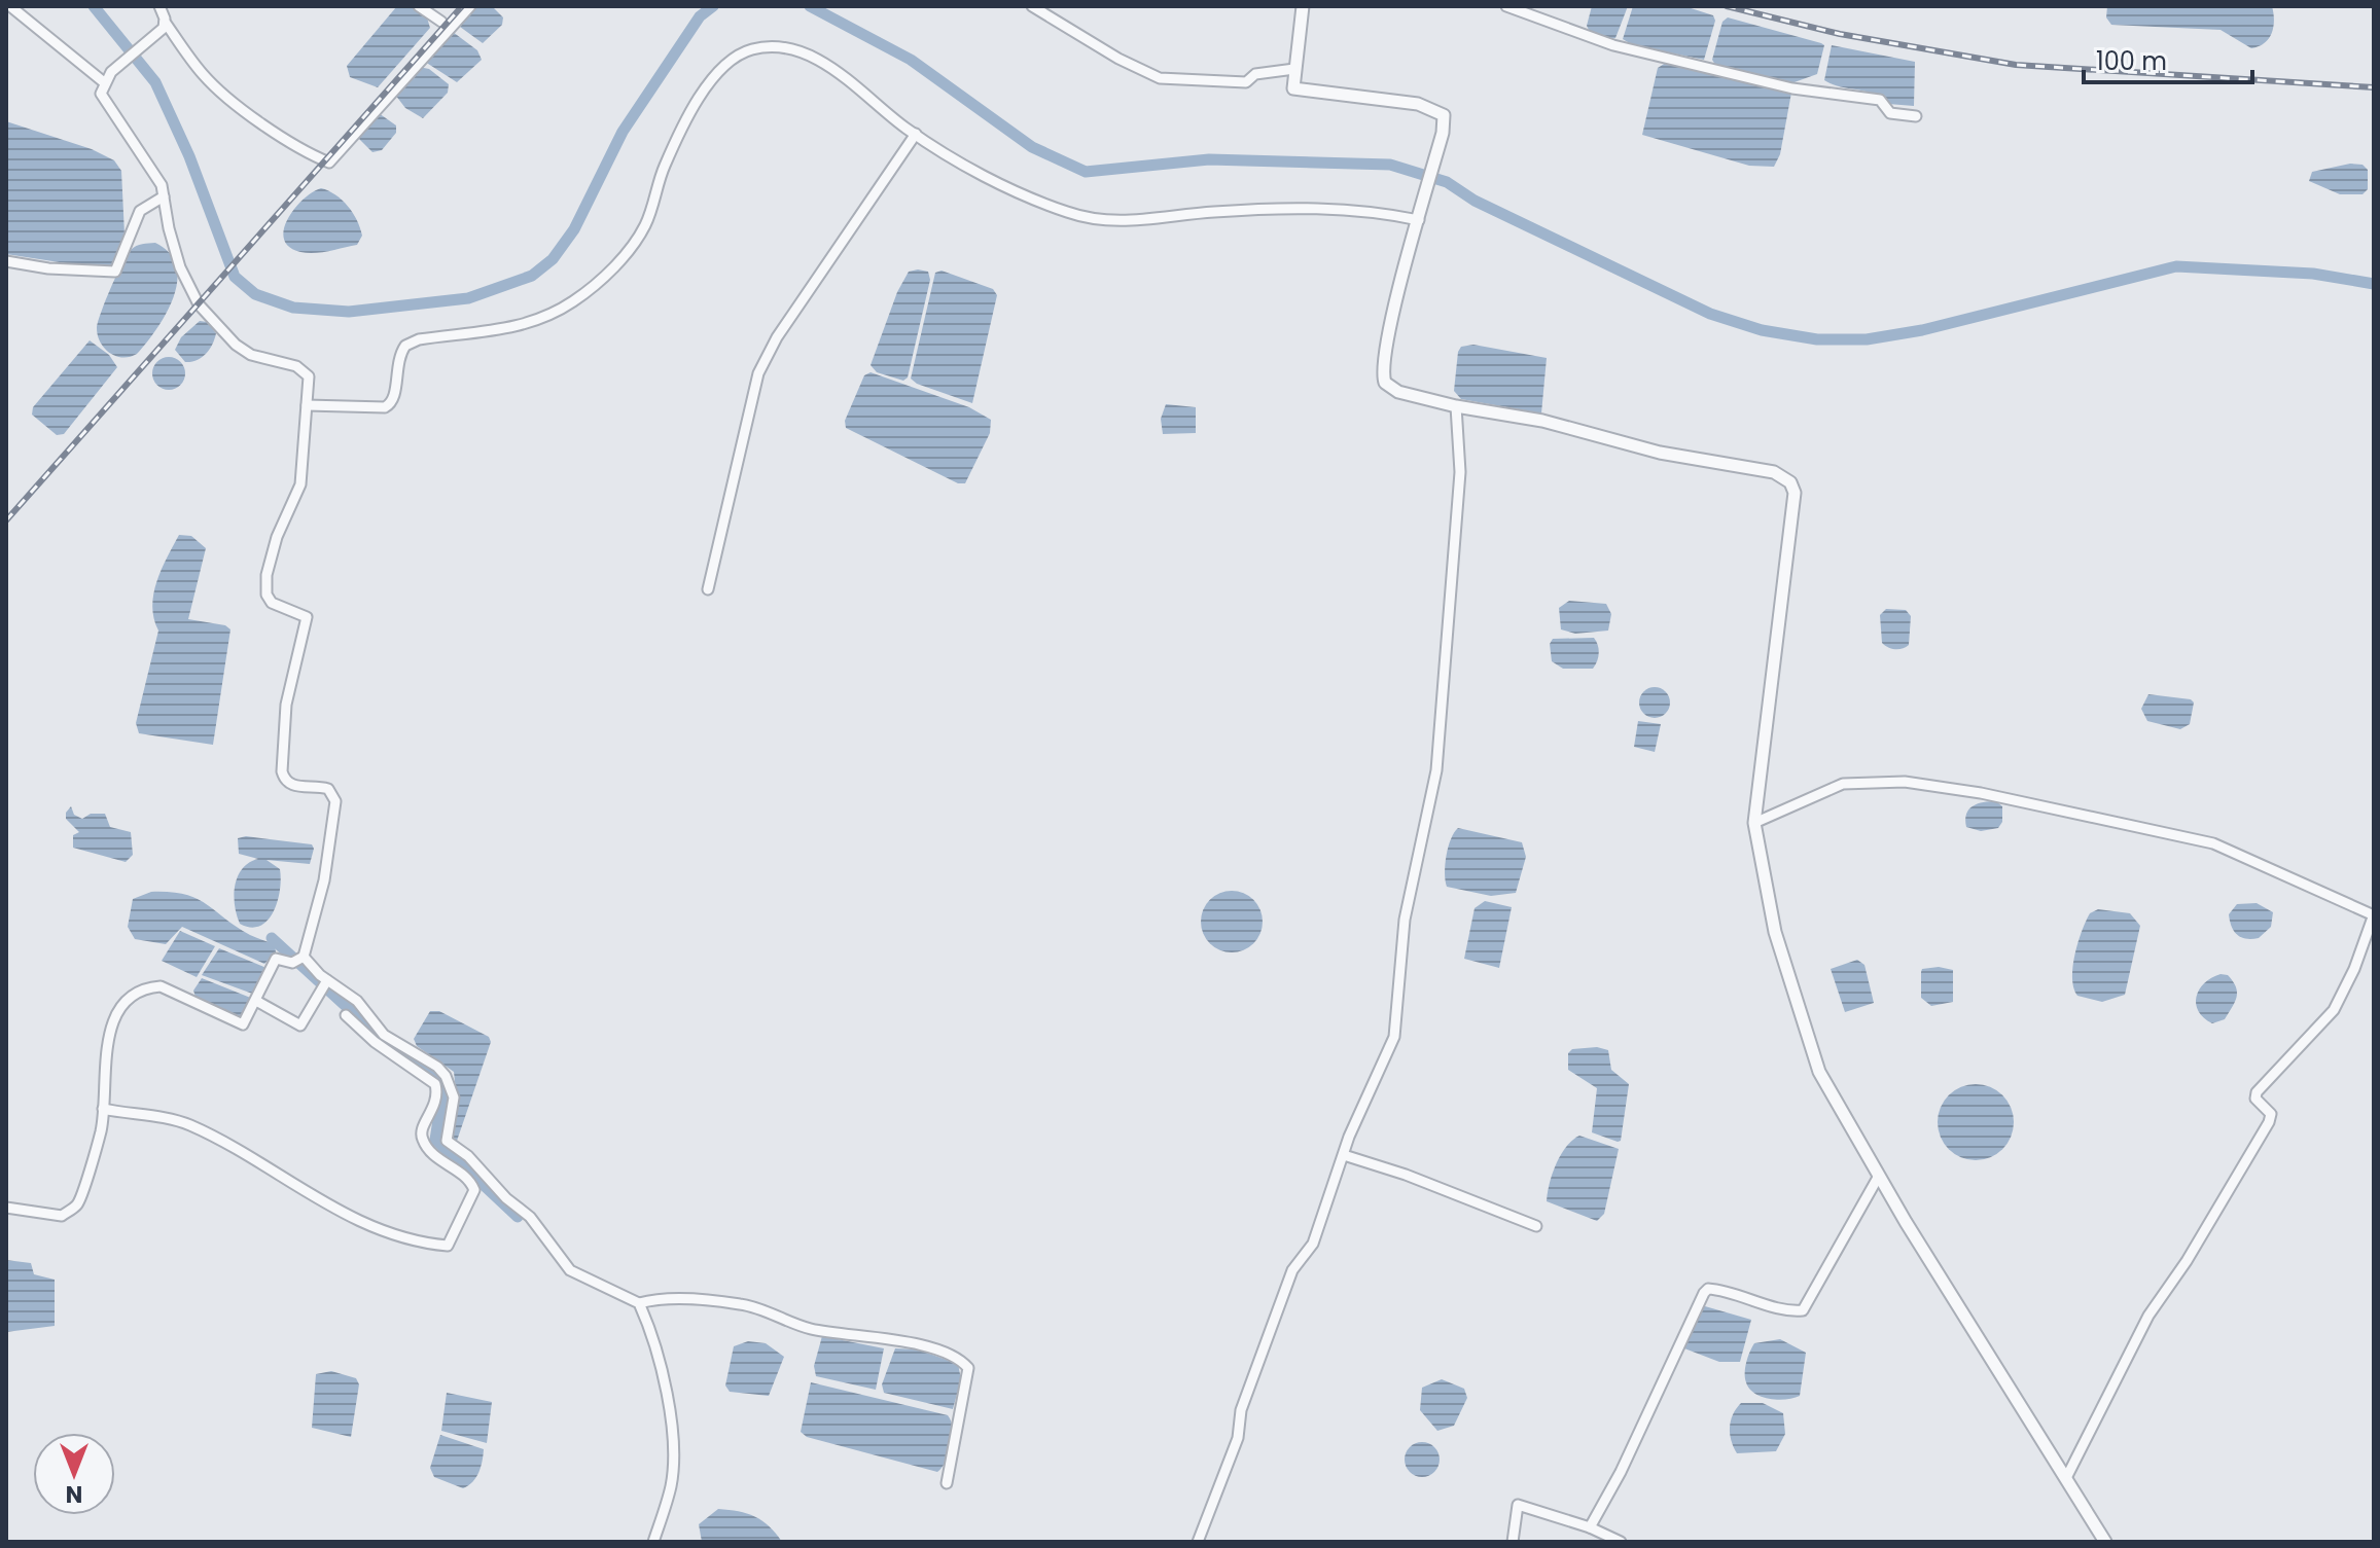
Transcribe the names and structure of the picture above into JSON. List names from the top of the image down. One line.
{"scale_bar":"100 m","north":"bottom"}
